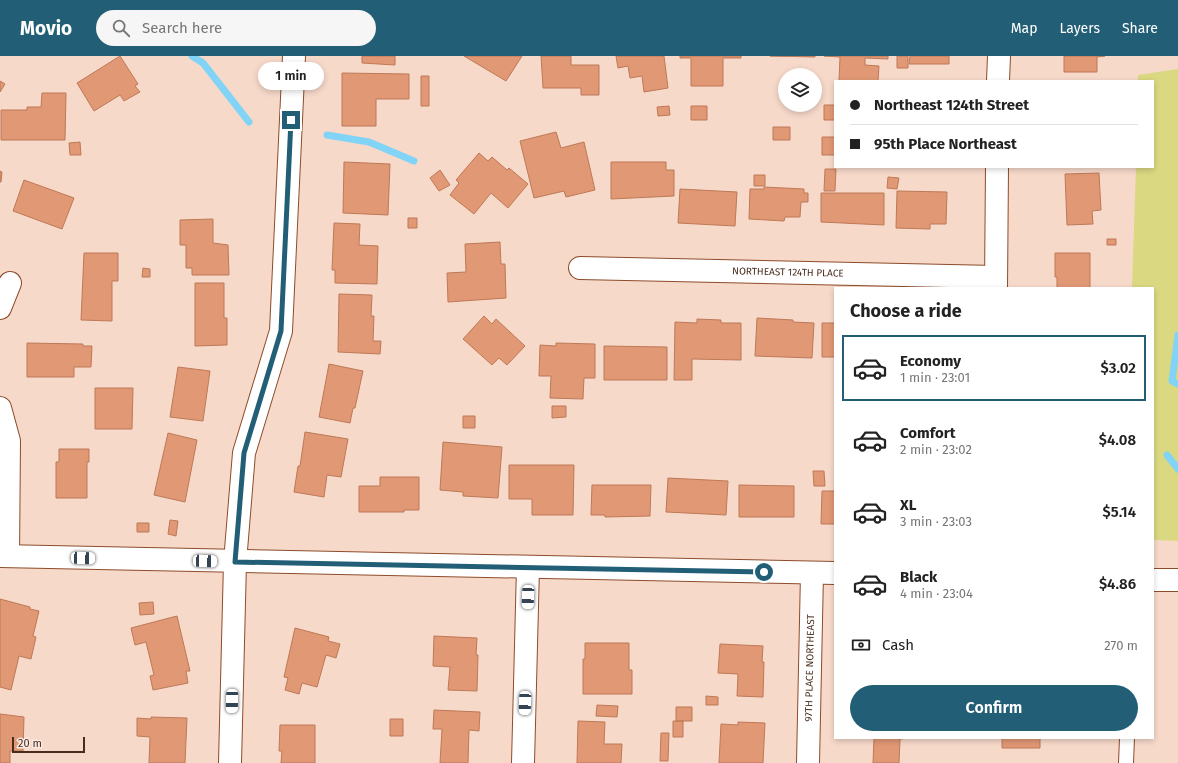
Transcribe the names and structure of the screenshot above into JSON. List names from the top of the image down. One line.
{"streets":{"street":["NORTHEAST 124TH PLACE","97TH PLACE NORTHEAST"]},"scale_bar":"20 m","page":{"header":"Movio","search":"Search here","nav":["Map","Layers","Share"],"bubble":"1 min","banner":["Northeast 124th Street","95th Place Northeast"],"heading":"Choose a ride","list":[{"name":"Economy","note":"1 min · 23:01","value":"$3.02"},{"name":"Comfort","note":"2 min · 23:02","value":"$4.08"},{"name":"XL","note":"3 min · 23:03","value":"$5.14"},{"name":"Black","note":"4 min · 23:04","value":"$4.86"}],"pay":["Cash","270 m"],"buttons":"Confirm","scale":"20 m"}}
